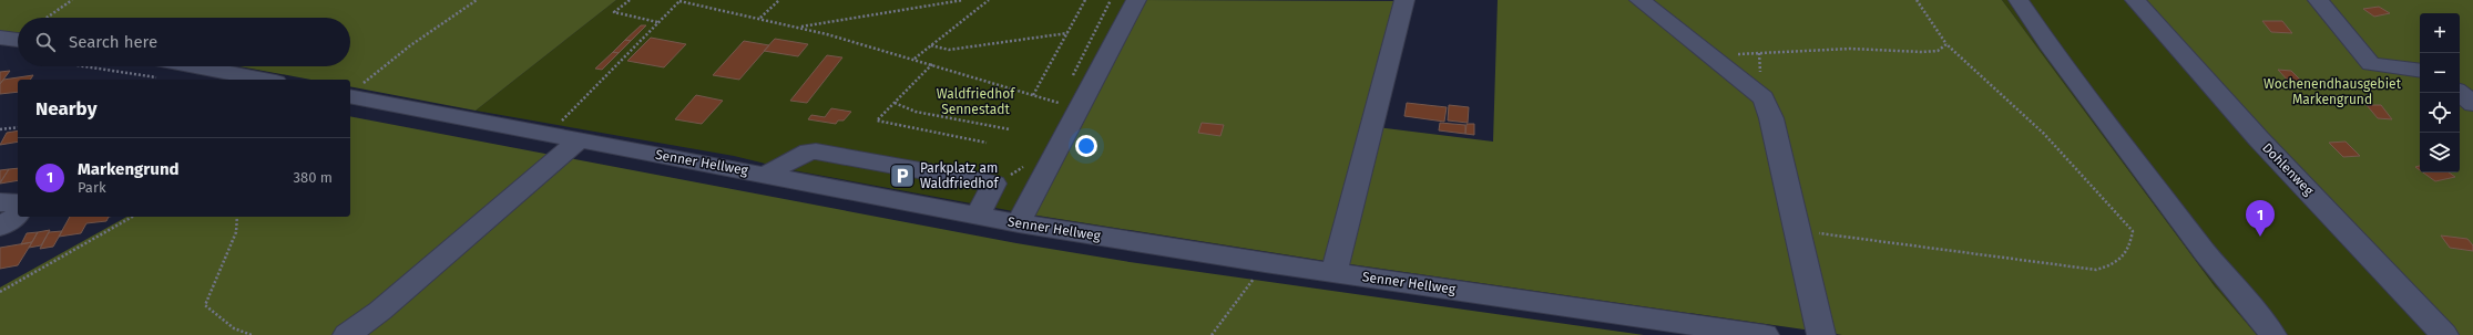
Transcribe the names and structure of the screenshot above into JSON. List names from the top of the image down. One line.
{"streets":{"street":["Senner Hellweg","Dohlenweg"]},"parks":["Wochenendhausgebiet Markengrund","Waldfriedhof Sennestadt"],"places":{"parking":["Parkplatz am Waldfriedhof"]},"page":{"map_buttons":["+","−"],"search":"Search here","heading":"Nearby","list":[{"mark":"1","name":"Markengrund","note":"Park","value":"380 m"}],"pins":"1"}}
